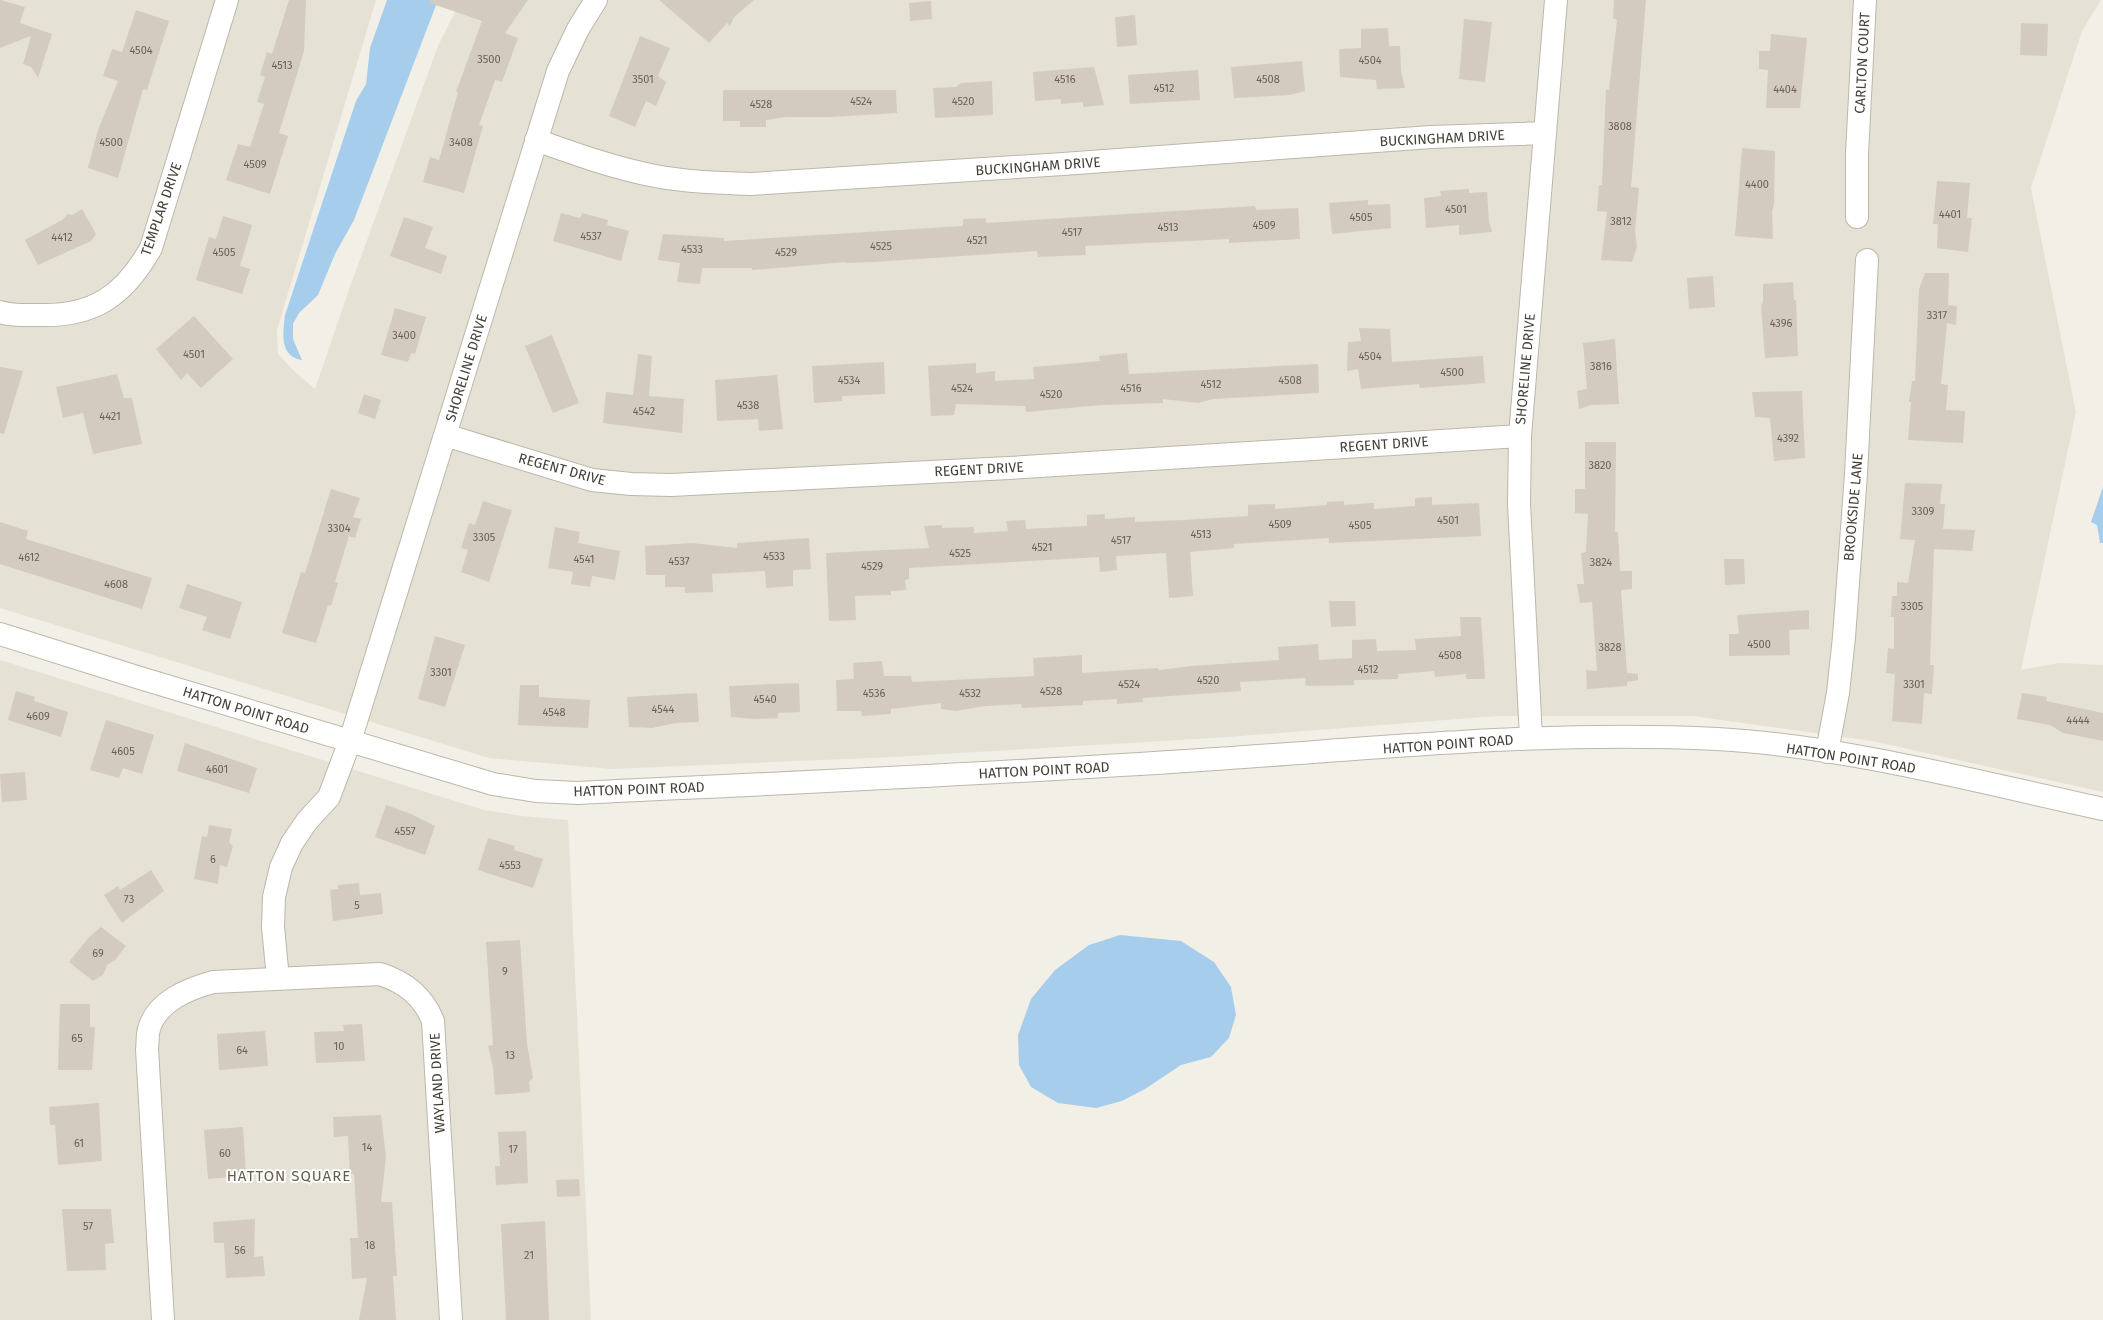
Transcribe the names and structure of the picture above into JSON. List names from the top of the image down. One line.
{"streets":{"street":["CARLTON COURT","BUCKINGHAM DRIVE","TEMPLAR DRIVE","SHORELINE DRIVE","REGENT DRIVE","BROOKSIDE LANE","HATTON POINT ROAD","WAYLAND DRIVE"]},"crossings":[["BUCKINGHAM DRIVE","SHORELINE DRIVE"],["SHORELINE DRIVE","REGENT DRIVE"],["SHORELINE DRIVE","HATTON POINT ROAD"],["BROOKSIDE LANE","HATTON POINT ROAD"]],"districts":["HATTON SQUARE"],"house_numbers":["4504","3500","4504","4513","3501","4516","4508","4512","4404","4524","4520","4528","3808","4500","3408","4509","4400","4501","4401","4505","3812","4509","4513","4517","4537","4412","4521","4525","4533","4505","4529","3317","4396","3400","4501","4504","3816","4500","4534","4508","4512","4524","4516","4520","4538","4542","4421","4392","3820","3309","4501","4509","4505","3304","4513","3305","4517","4521","4525","4533","4612","4541","4537","3824","4529","4608","3305","4500","3828","4508","4512","3301","4520","4524","3301","4528","4536","4532","4540","4544","4548","4609","4444","4605","4601","4557","6","4553","73","5","69","9","65","10","64","13","61","14","17","60","57","18","56","21"]}
